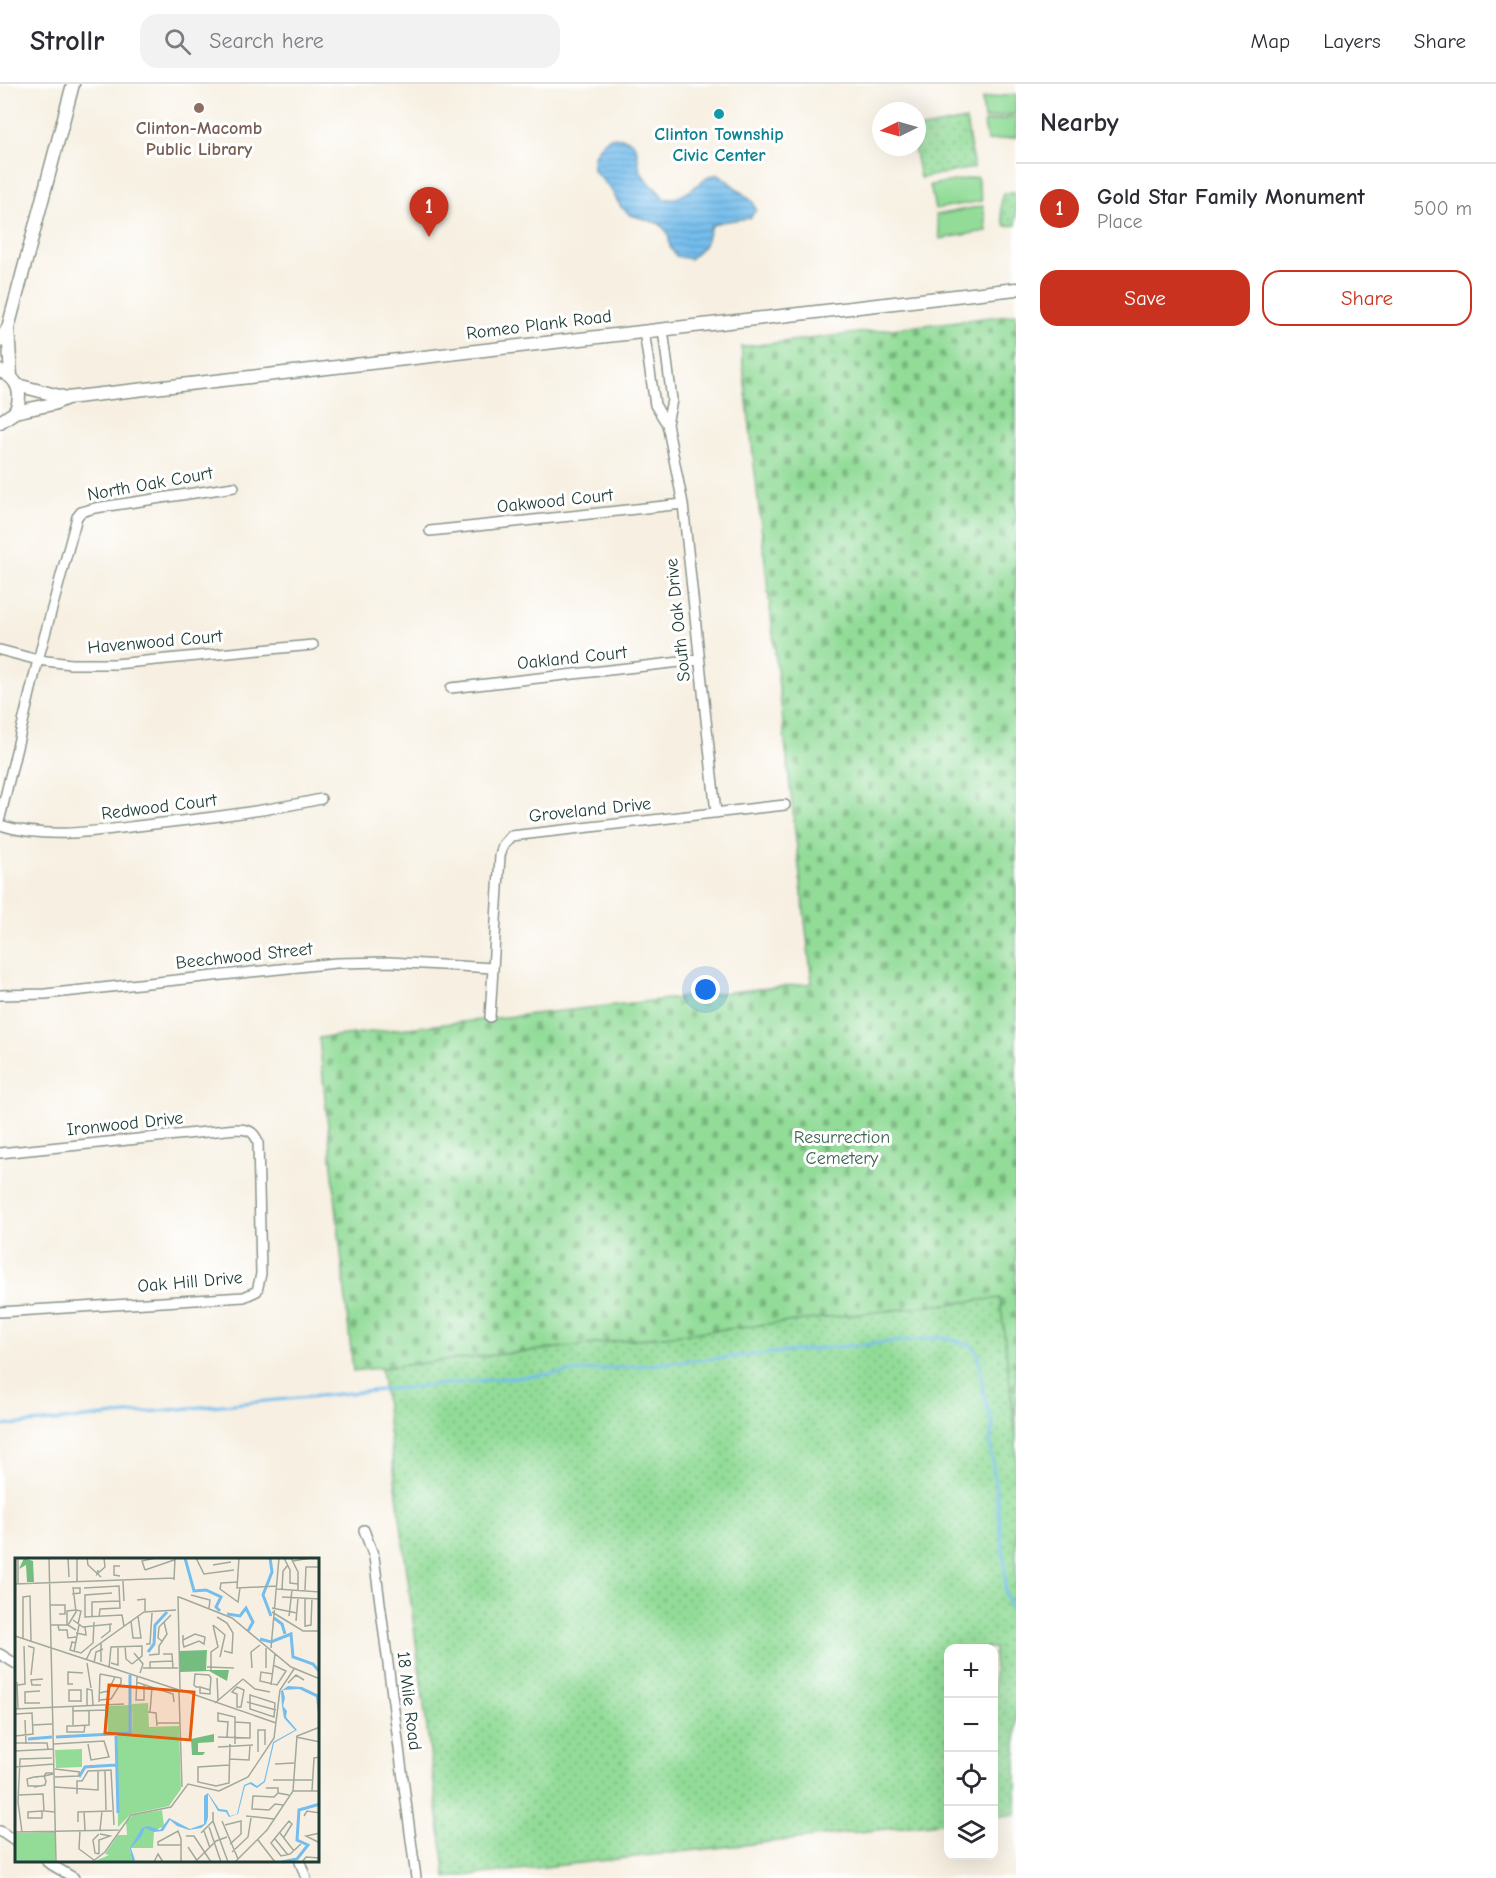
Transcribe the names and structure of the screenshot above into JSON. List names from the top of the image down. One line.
{"streets":{"street":["Romeo Plank Road","North Oak Court","Oakwood Court","South Oak Drive","Havenwood Court","Oakland Court","Redwood Court","Groveland Drive","Beechwood Street","Ironwood Drive","Oak Hill Drive","18 Mile Road"]},"crossings":[["Romeo Plank Road","South Oak Drive"],["North Oak Court","Havenwood Court"],["Oakwood Court","South Oak Drive"],["South Oak Drive","Oakland Court"],["South Oak Drive","Groveland Drive"],["Groveland Drive","Beechwood Street"],["Ironwood Drive","Oak Hill Drive"]],"parks":["Resurrection Cemetery"],"places":["Clinton-Macomb Public Library","Clinton Township Civic Center"],"north":"left","page":{"header":"Strollr","search":"Search here","nav":["Map","Layers","Share"],"heading":"Nearby","list":[{"mark":"1","name":"Gold Star Family Monument","note":"Place","value":"500 m"}],"pins":"1","buttons":["Save","Share"],"map_buttons":["+","−"]}}
